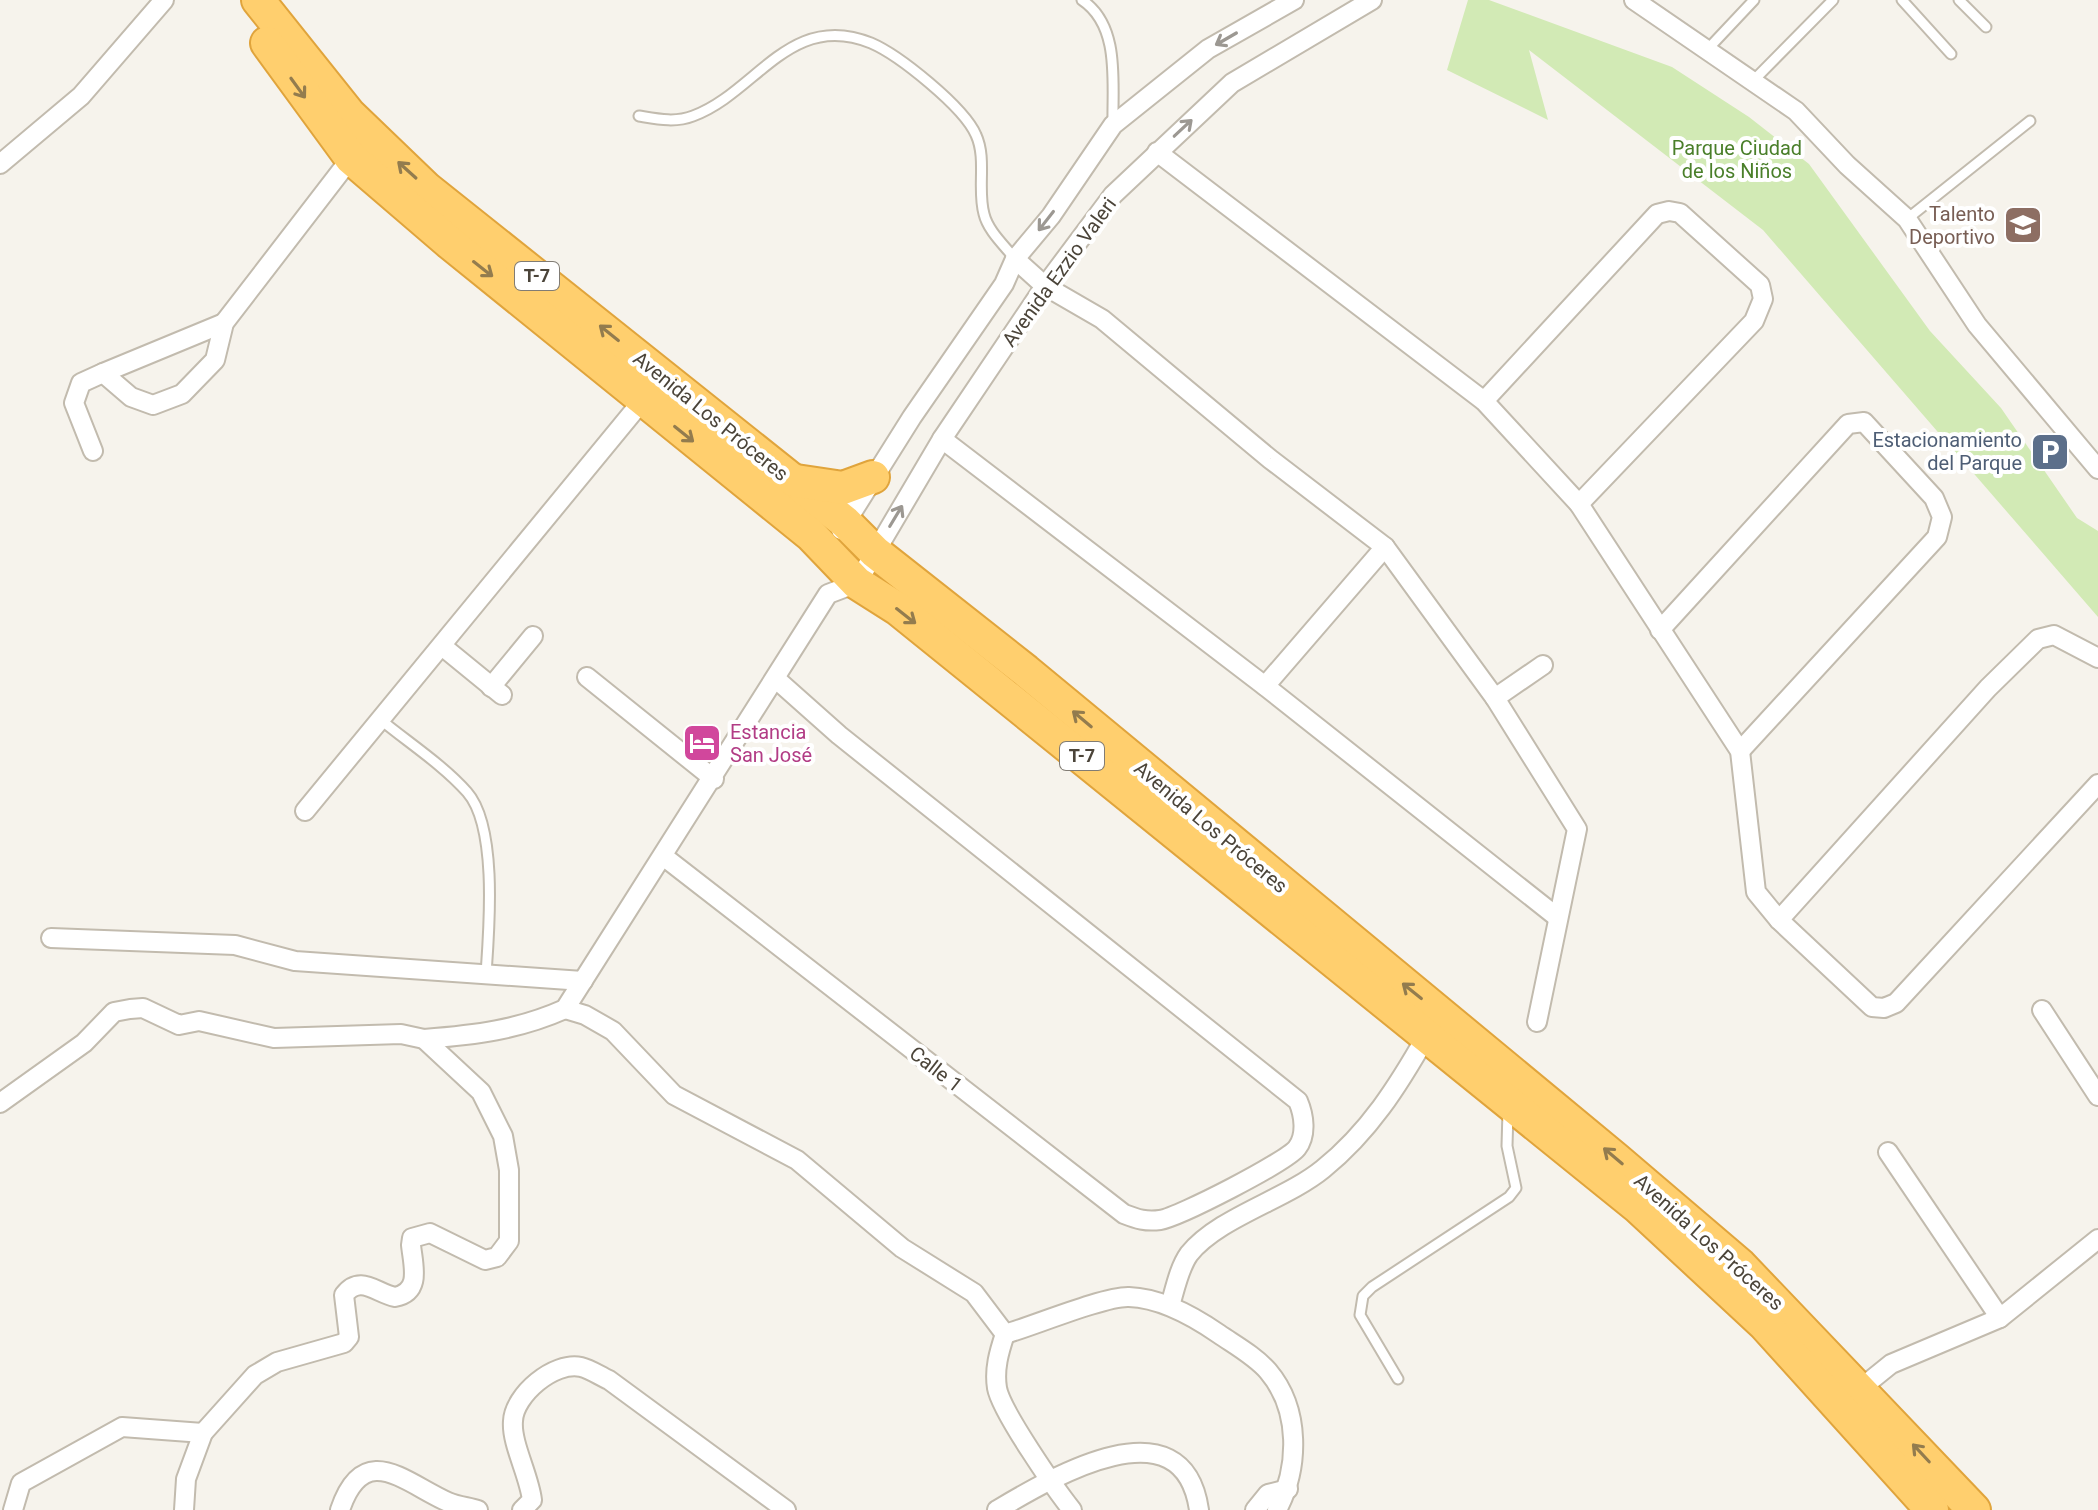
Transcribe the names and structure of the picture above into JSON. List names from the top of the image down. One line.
{"streets":{"highway":["T-7","Avenida Los Próceres"],"street":["Avenida Ezzio Valeri","Calle 1"]},"crossings":[["Avenida Ezzio Valeri","Avenida Los Próceres"],["Avenida Ezzio Valeri","Calle 1"]],"parks":["Parque Ciudad de los Niños"],"places":{"school or university":["Talento Deportivo"],"parking":["Estacionamiento del Parque"],"hotel":["Estancia San José"]}}
